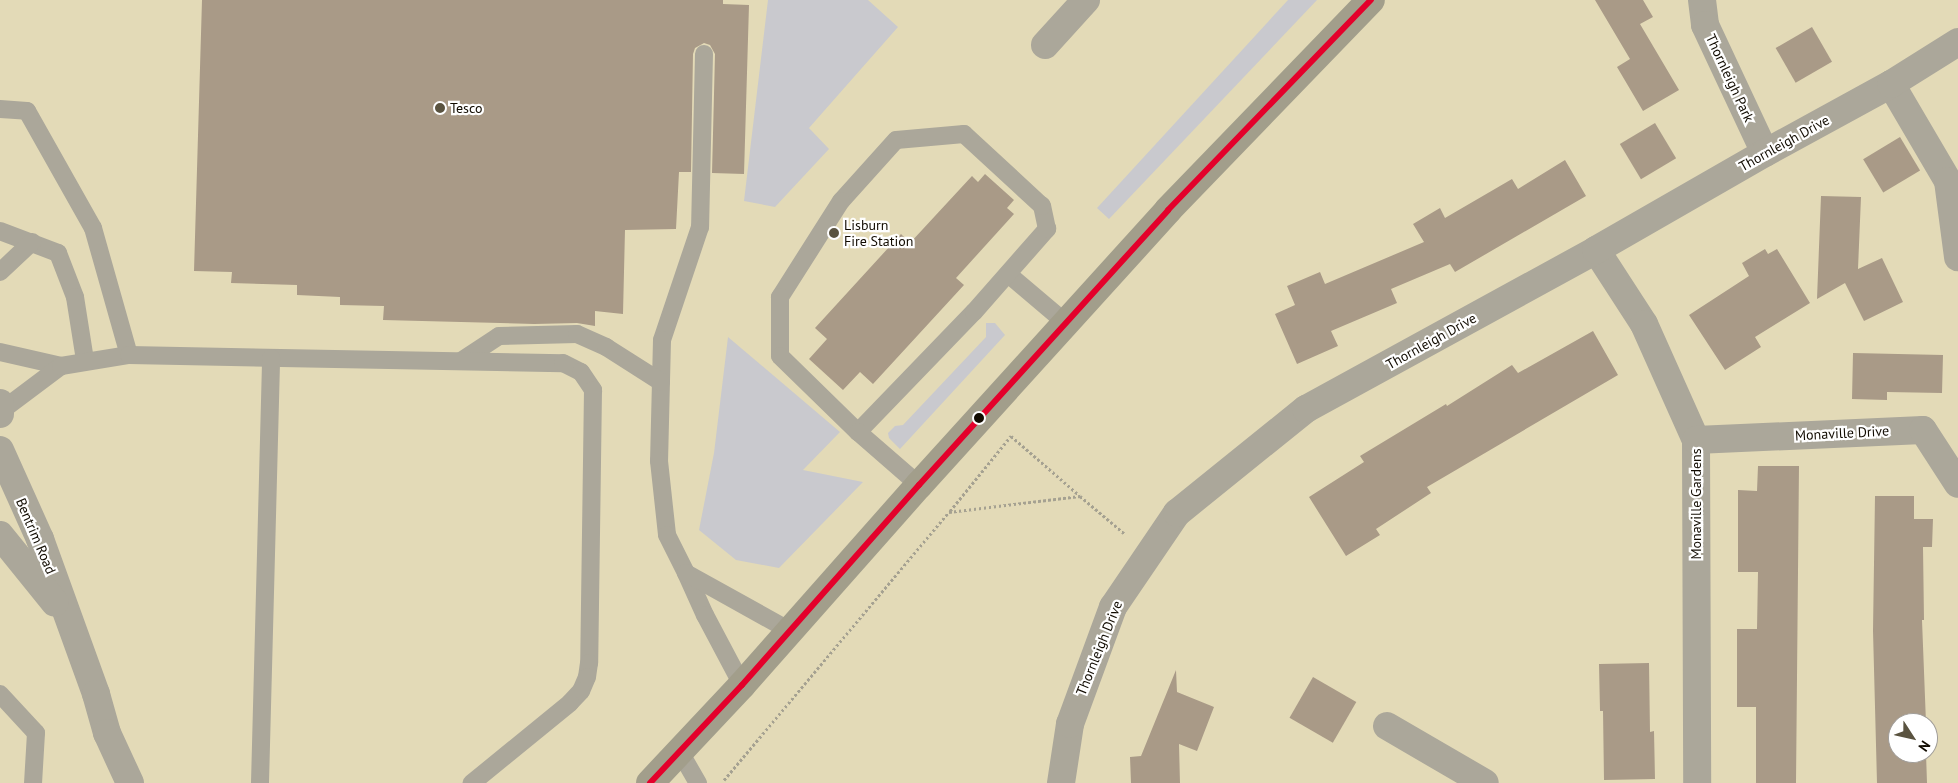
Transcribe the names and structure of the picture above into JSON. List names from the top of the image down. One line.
{"streets":{"street":["Thornleigh Park","Thornleigh Drive","Monaville Drive","Monaville Gardens","Bentrim Road"]},"crossings":[["Thornleigh Park","Thornleigh Drive"],["Thornleigh Drive","Monaville Gardens"],["Monaville Drive","Monaville Gardens"]],"places":["Tesco","Lisburn Fire Station"],"north":"bottom right"}
